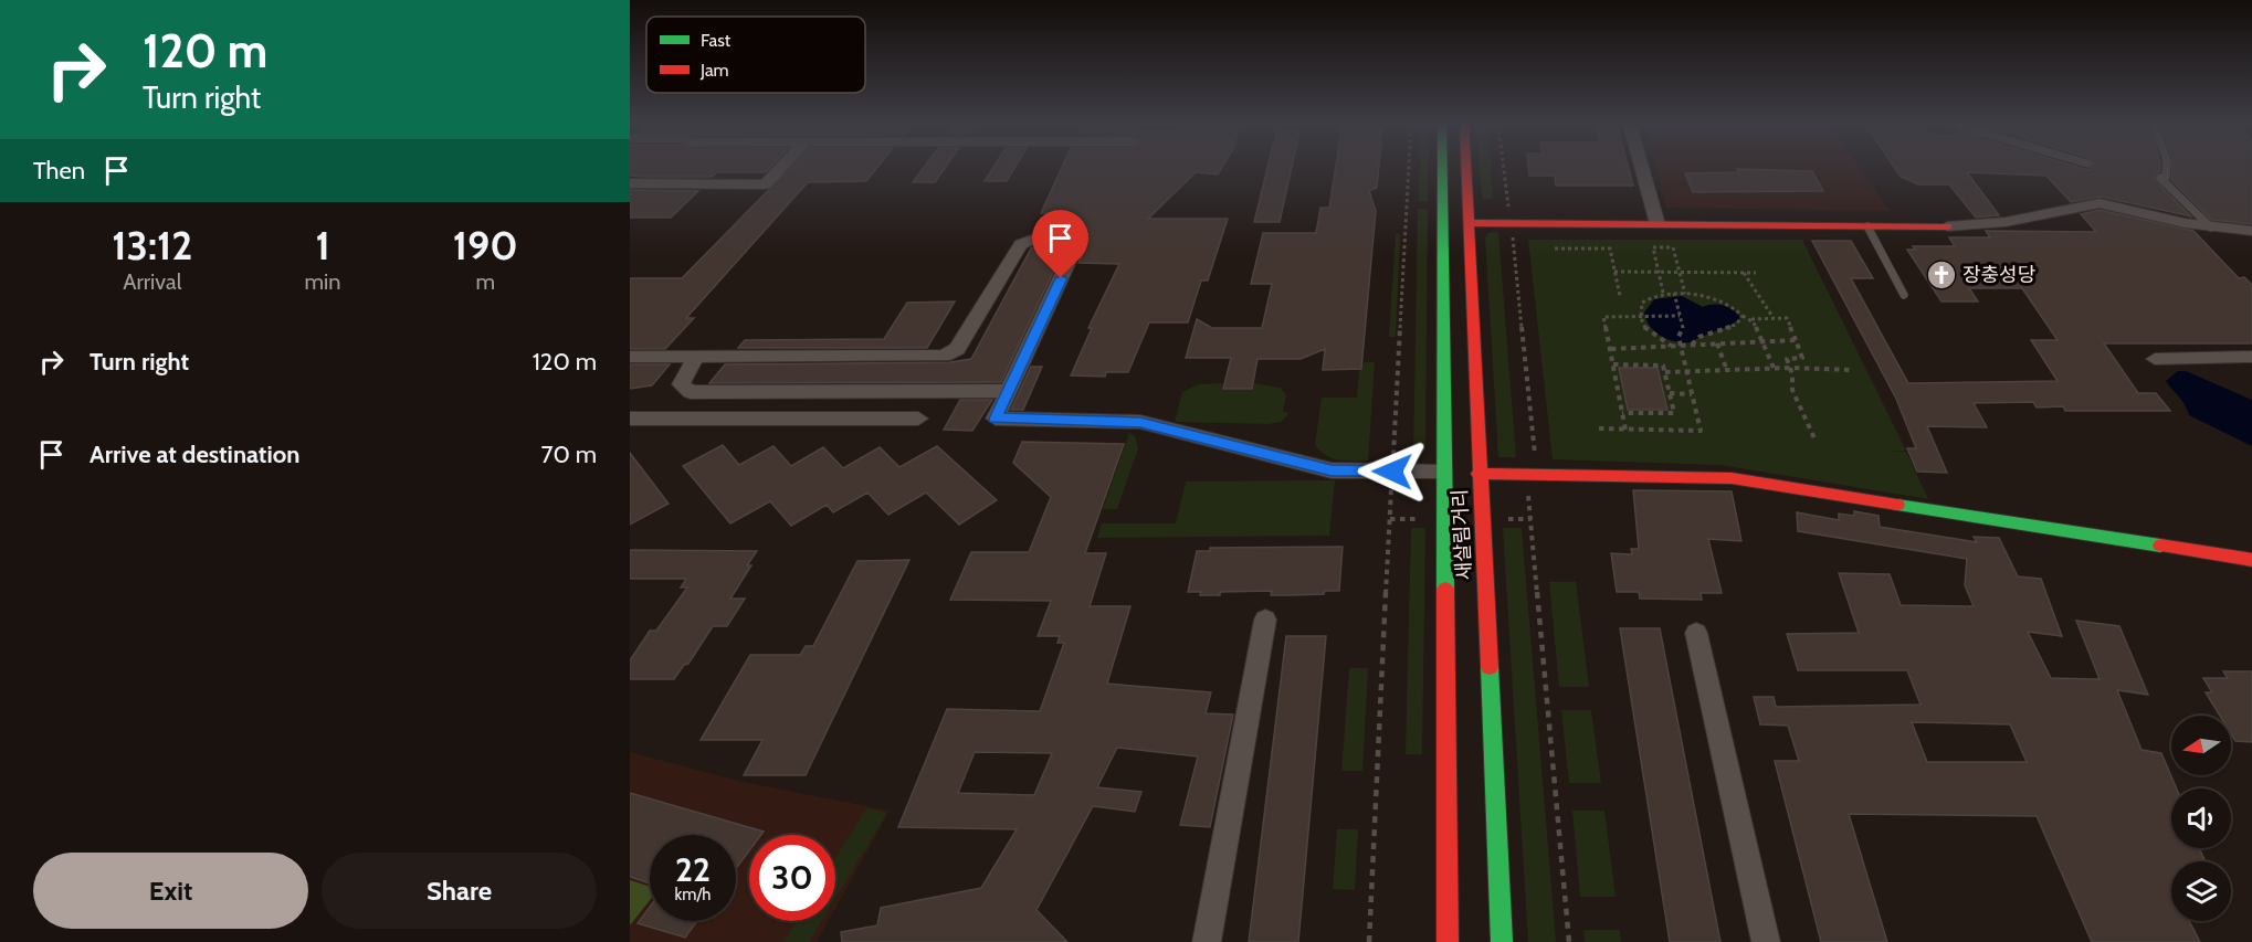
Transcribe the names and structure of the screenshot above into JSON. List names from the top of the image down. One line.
{"streets":{"main road":["새살림거리"]},"places":{"church":["장충성당"]},"legend":["Fast","Jam"],"north":"left","page":{"turn":["120 m","Turn right"],"then":"Then","eta":["13:12","Arrival","1","min","190","m"],"list":[{"name":"Turn right","value":"120 m"},{"name":"Arrive at destination","value":"70 m"}],"speed":"22 km/h","limit":"30","buttons":["Exit","Share"]}}
